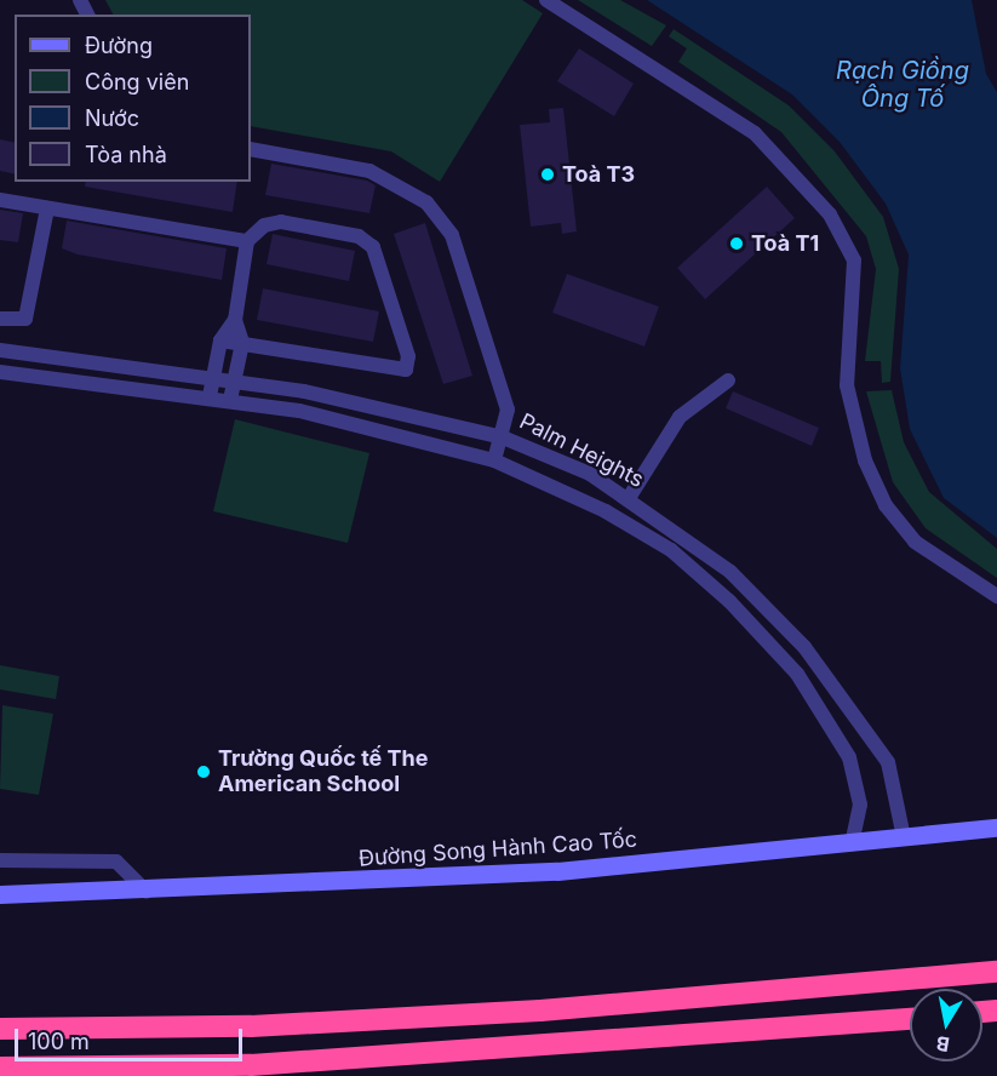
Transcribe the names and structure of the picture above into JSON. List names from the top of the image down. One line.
{"streets":{"main road":["Đường Song Hành Cao Tốc"],"street":["Palm Heights"]},"crossings":[["Palm Heights","Đường Song Hành Cao Tốc"]],"water":["Rạch Giồng Ông Tố"],"places":["Toà T3","Toà T1","Trường Quốc tế The American School"],"legend":["Đường","Công viên","Nước","Tòa nhà"],"scale_bar":"100 m","north":"bottom"}
